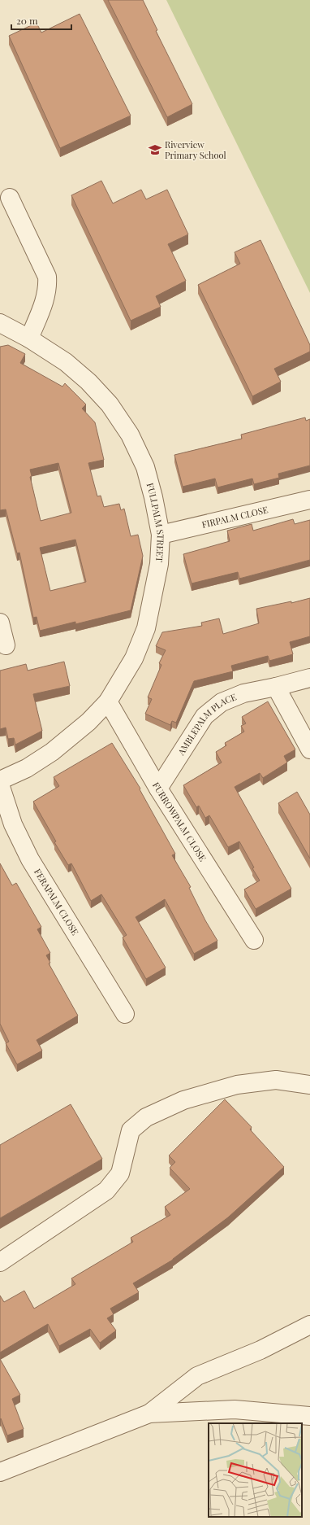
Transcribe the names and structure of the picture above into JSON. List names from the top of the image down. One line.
{"streets":{"street":["FIRPALM CLOSE","FULLPALM STREET","AMBLEPALM PLACE","FURROWPALM CLOSE","FERAPALM CLOSE"]},"crossings":[["FIRPALM CLOSE","FULLPALM STREET"],["FULLPALM STREET","FURROWPALM CLOSE"],["AMBLEPALM PLACE","FURROWPALM CLOSE"]],"places":{"school or university":["Riverview Primary School"]},"scale_bar":"20 m"}
